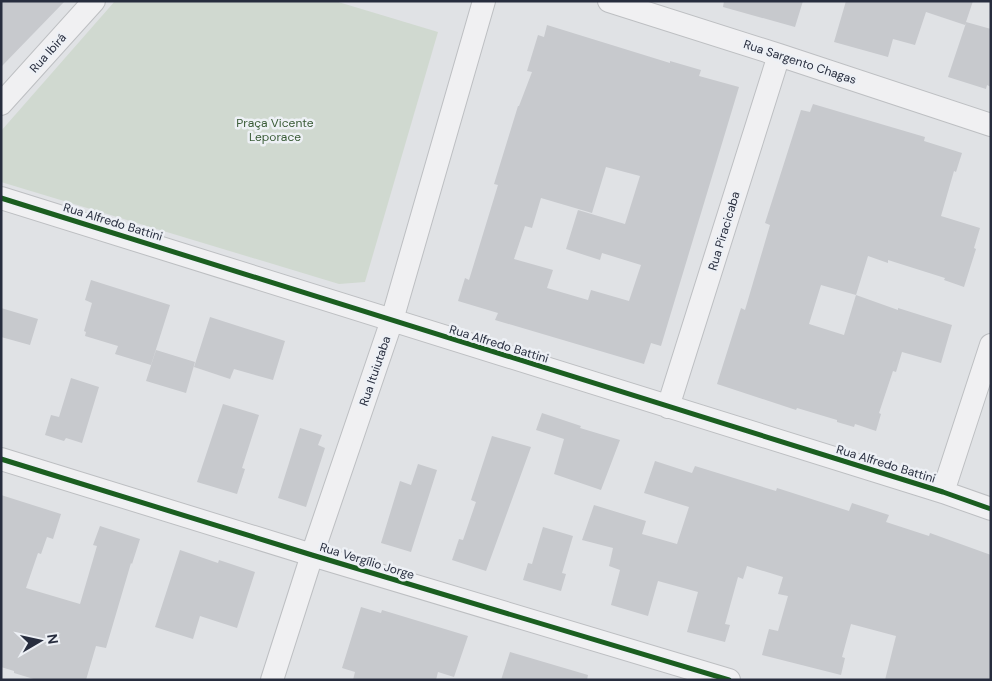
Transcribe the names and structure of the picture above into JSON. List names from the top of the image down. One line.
{"streets":{"street":["Rua Ibirá","Rua Sargento Chagas","Rua Alfredo Battini","Rua Piracicaba","Rua Ituiutaba","Rua Vergílio Jorge"]},"crossings":[["Rua Sargento Chagas","Rua Piracicaba"],["Rua Alfredo Battini","Rua Piracicaba"],["Rua Alfredo Battini","Rua Ituiutaba"],["Rua Ituiutaba","Rua Vergílio Jorge"]],"parks":["Praça Vicente Leporace"],"north":"right"}
